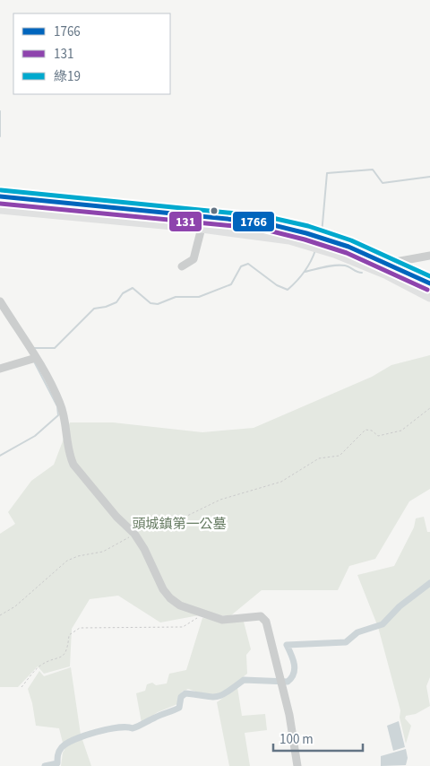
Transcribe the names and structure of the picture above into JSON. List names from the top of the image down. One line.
{"parks":["頭城鎮第一公墓"],"lines":["transit line 綠19","transit line 1766","transit line 131"],"legend":["1766","131","綠19"],"scale_bar":"100 m"}
